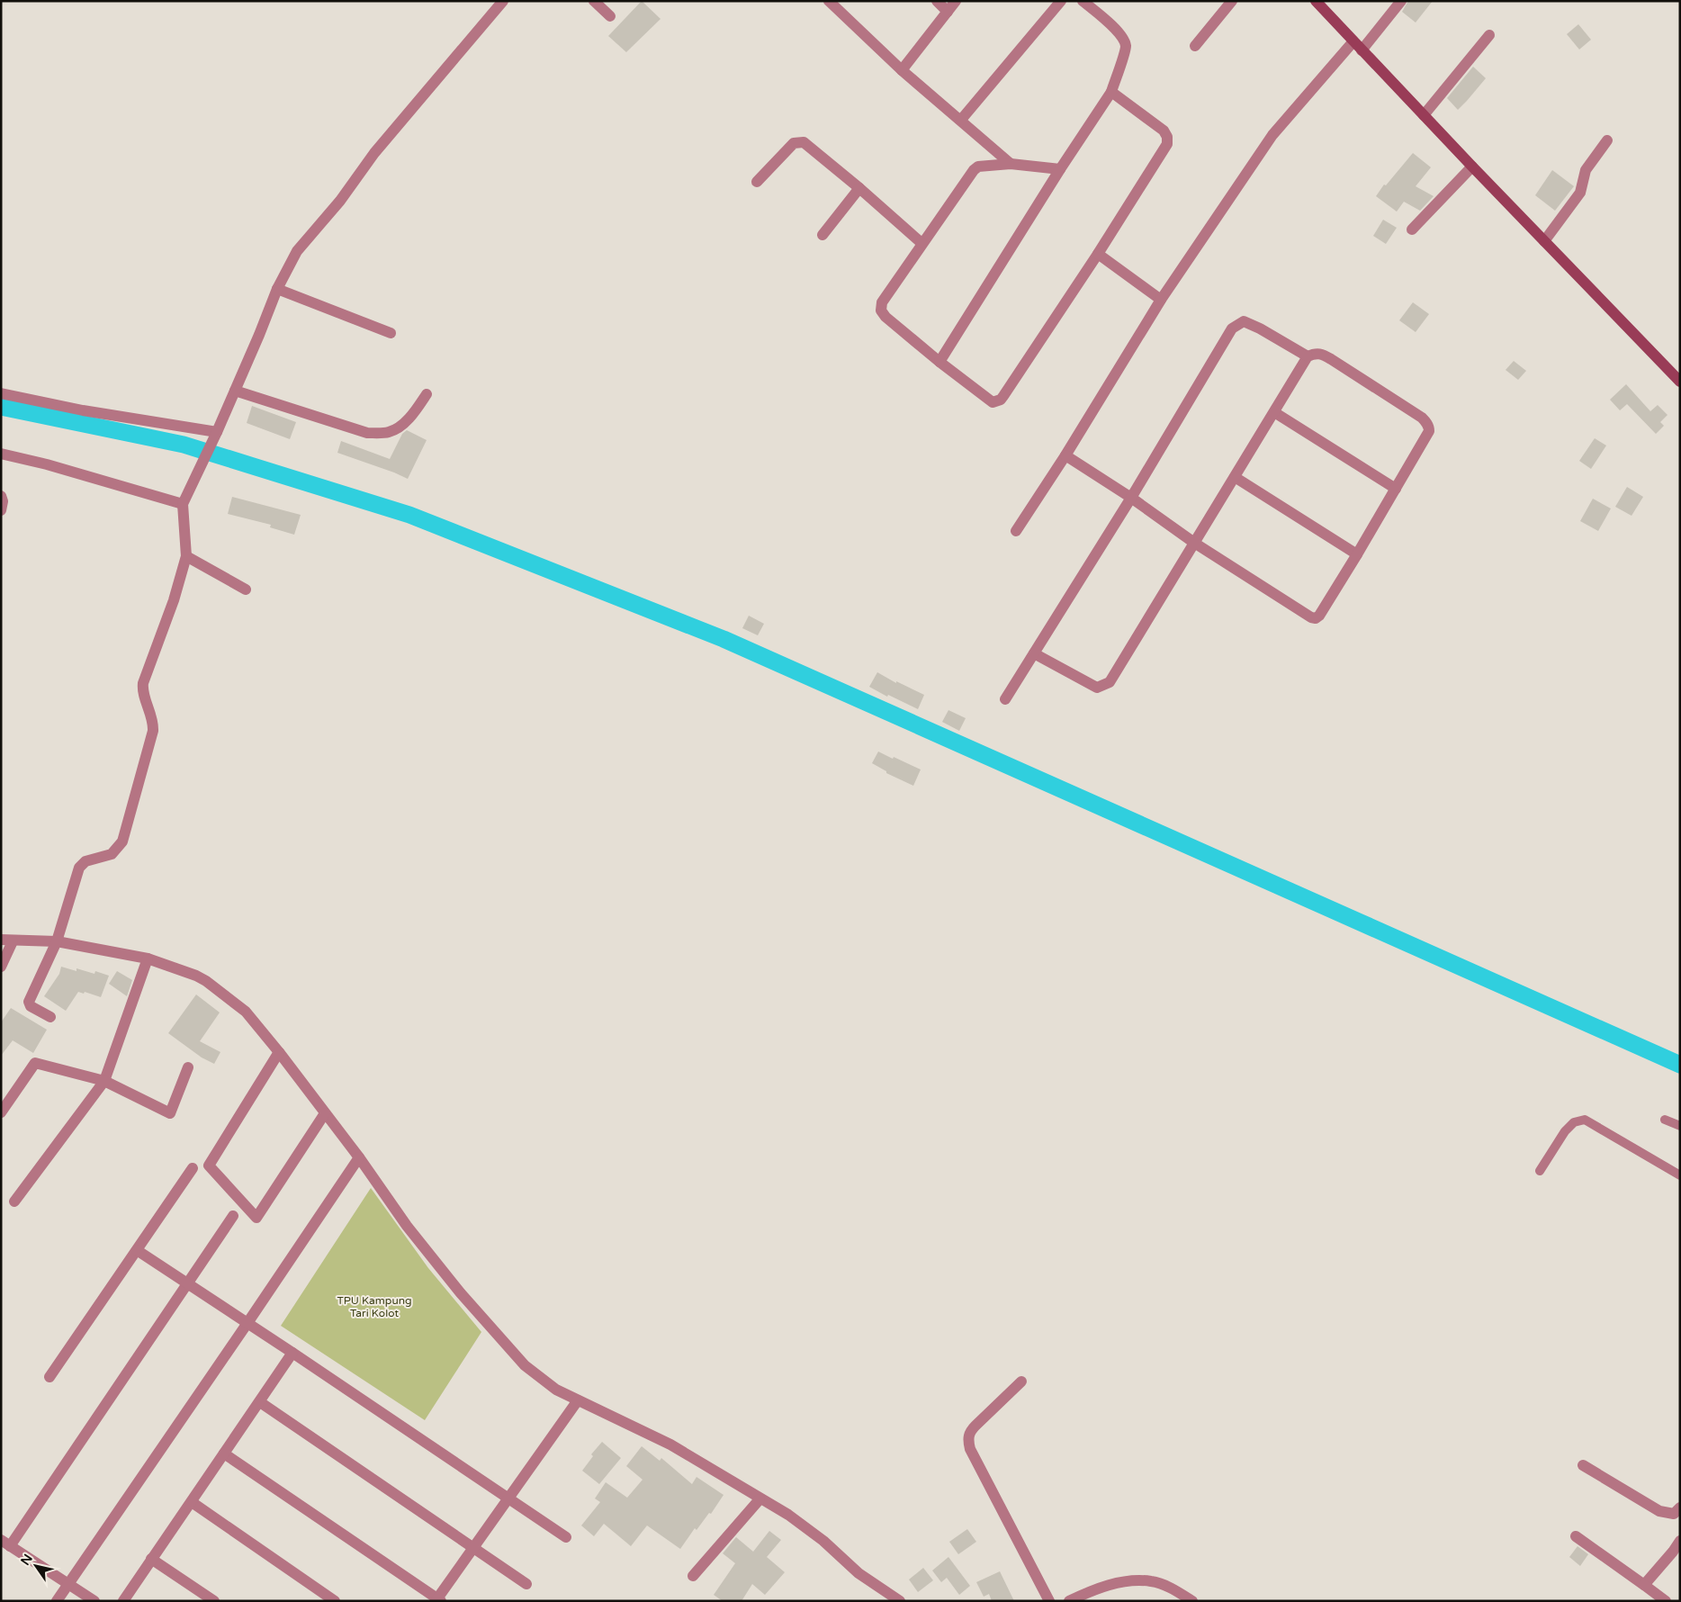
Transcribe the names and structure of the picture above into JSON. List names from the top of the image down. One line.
{"parks":["TPU Kampung Tari Kolot"],"north":"top left"}
